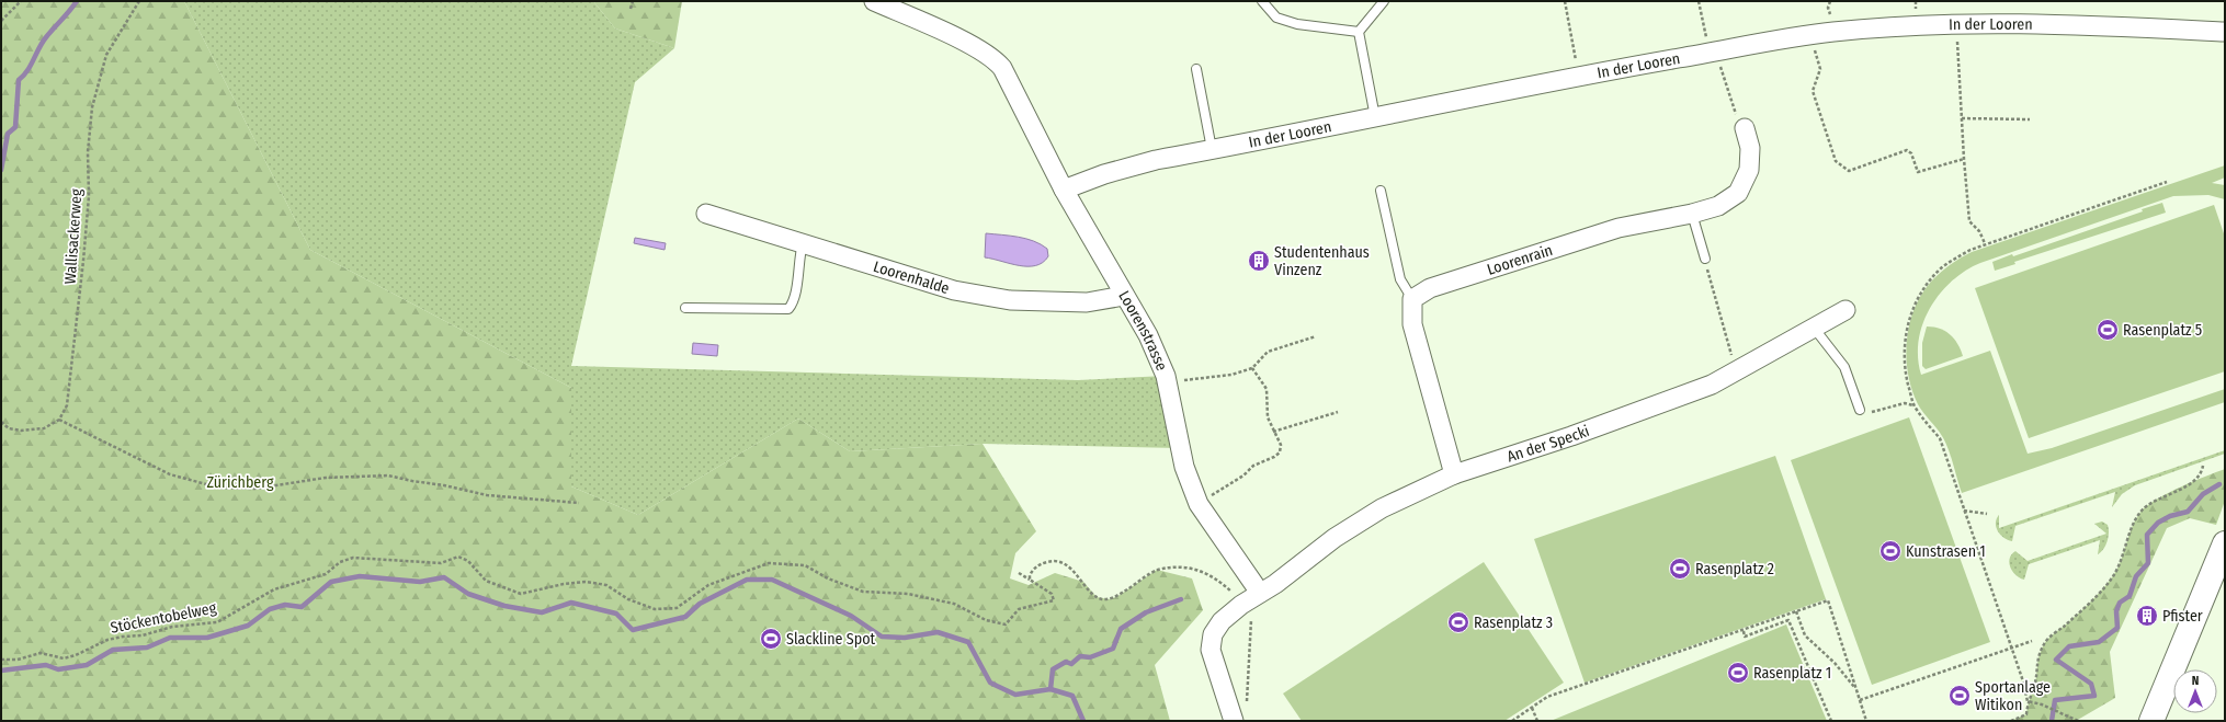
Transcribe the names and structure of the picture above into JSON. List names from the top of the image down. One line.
{"streets":{"street":["In der Looren","Loorenrain","Loorenhalde","Loorenstrasse","An der Specki"],"path":["Wallisackerweg","Stöckentobelweg"]},"crossings":[["In der Looren","Loorenstrasse"],["Loorenhalde","Loorenstrasse"],["Loorenstrasse","An der Specki"]],"parks":["Zürichberg"],"places":{"building":["Studentenhaus Vinzenz","Pfister"],"sports":["Rasenplatz 5","Kunstrasen 1","Rasenplatz 2","Rasenplatz 3","Slackline Spot","Rasenplatz 1","Sportanlage Witikon"]},"north":"top"}
